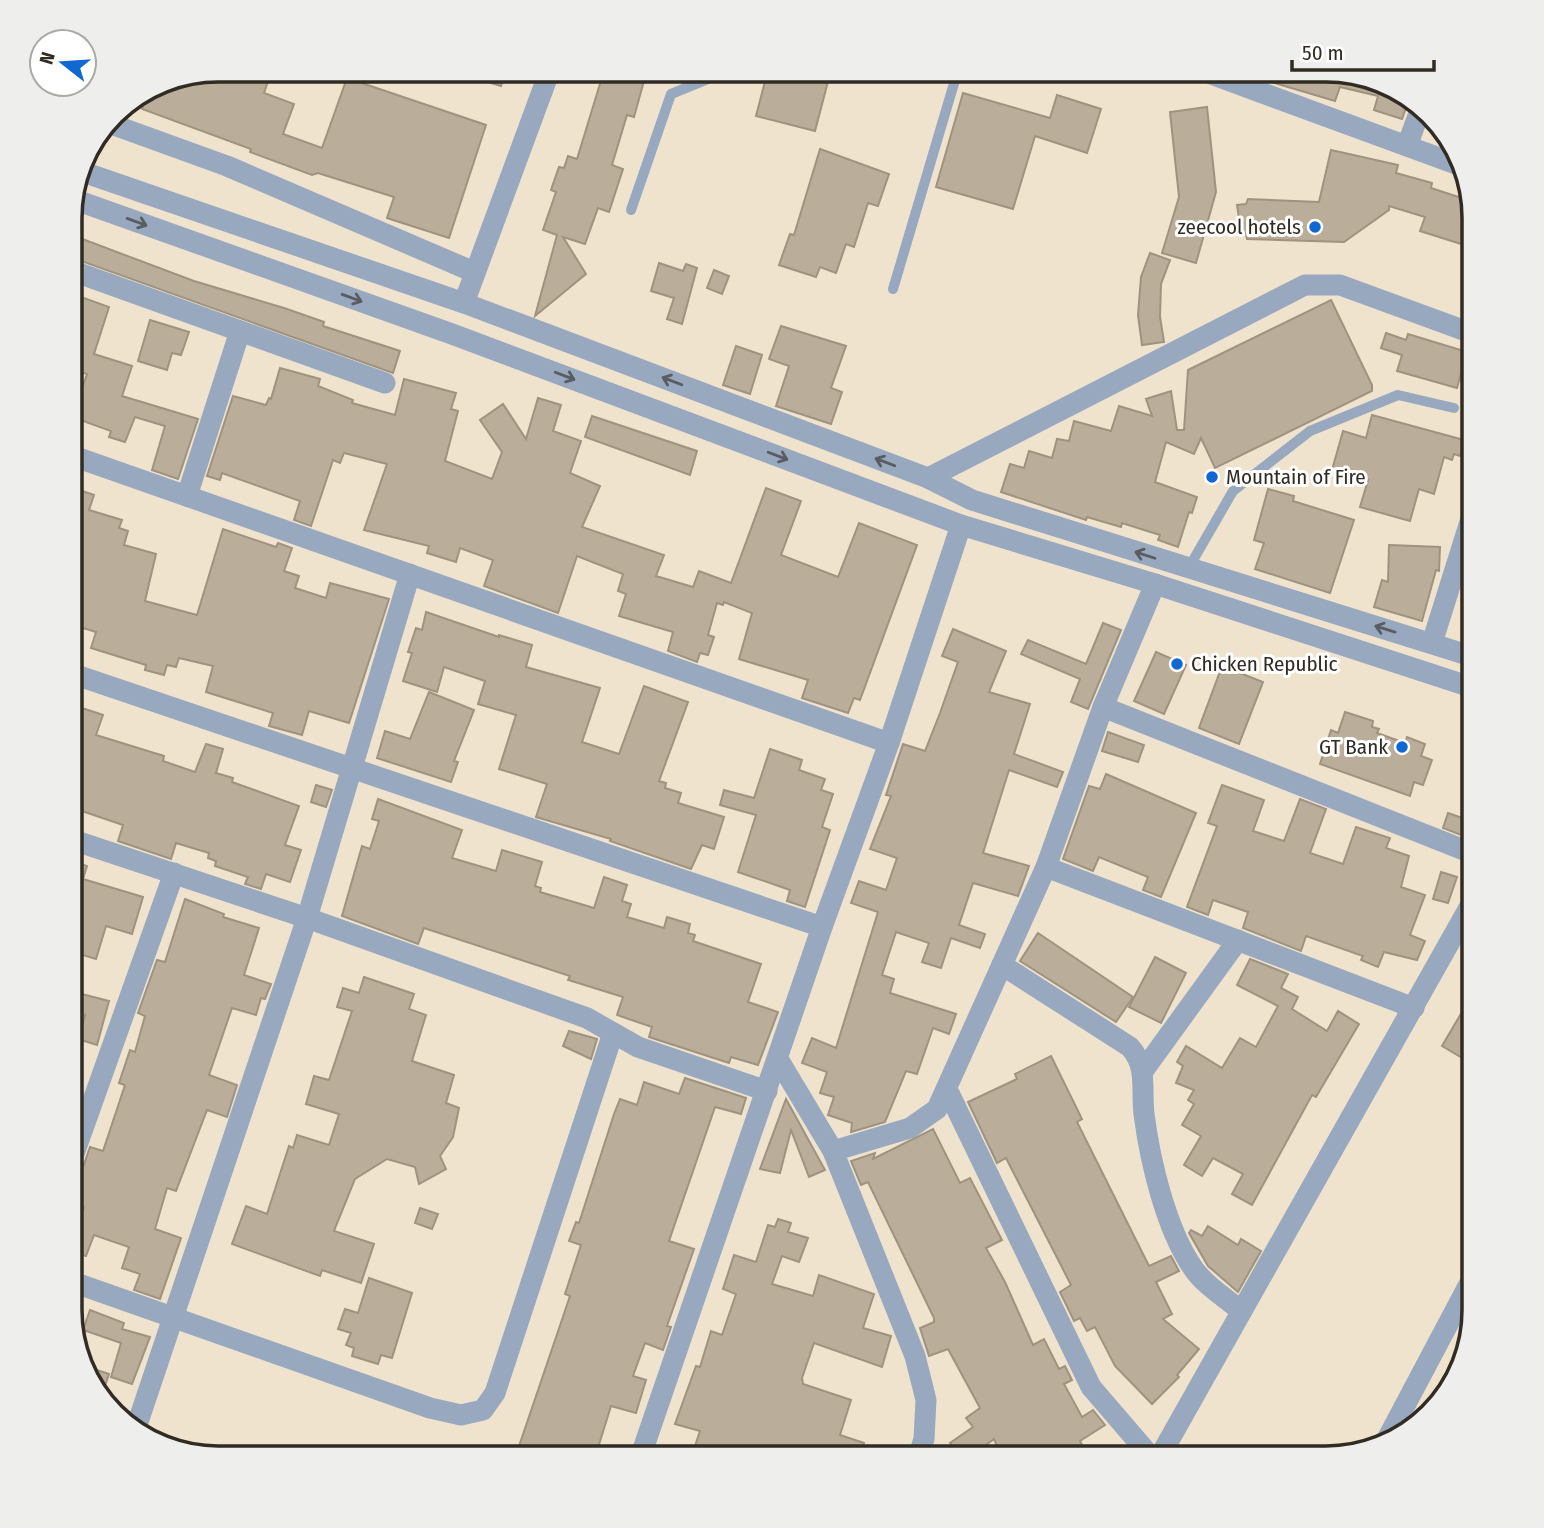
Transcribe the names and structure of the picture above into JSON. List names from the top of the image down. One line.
{"places":["zeecool hotels","Mountain of Fire","Chicken Republic","GT Bank"],"scale_bar":"50 m","north":"left"}
